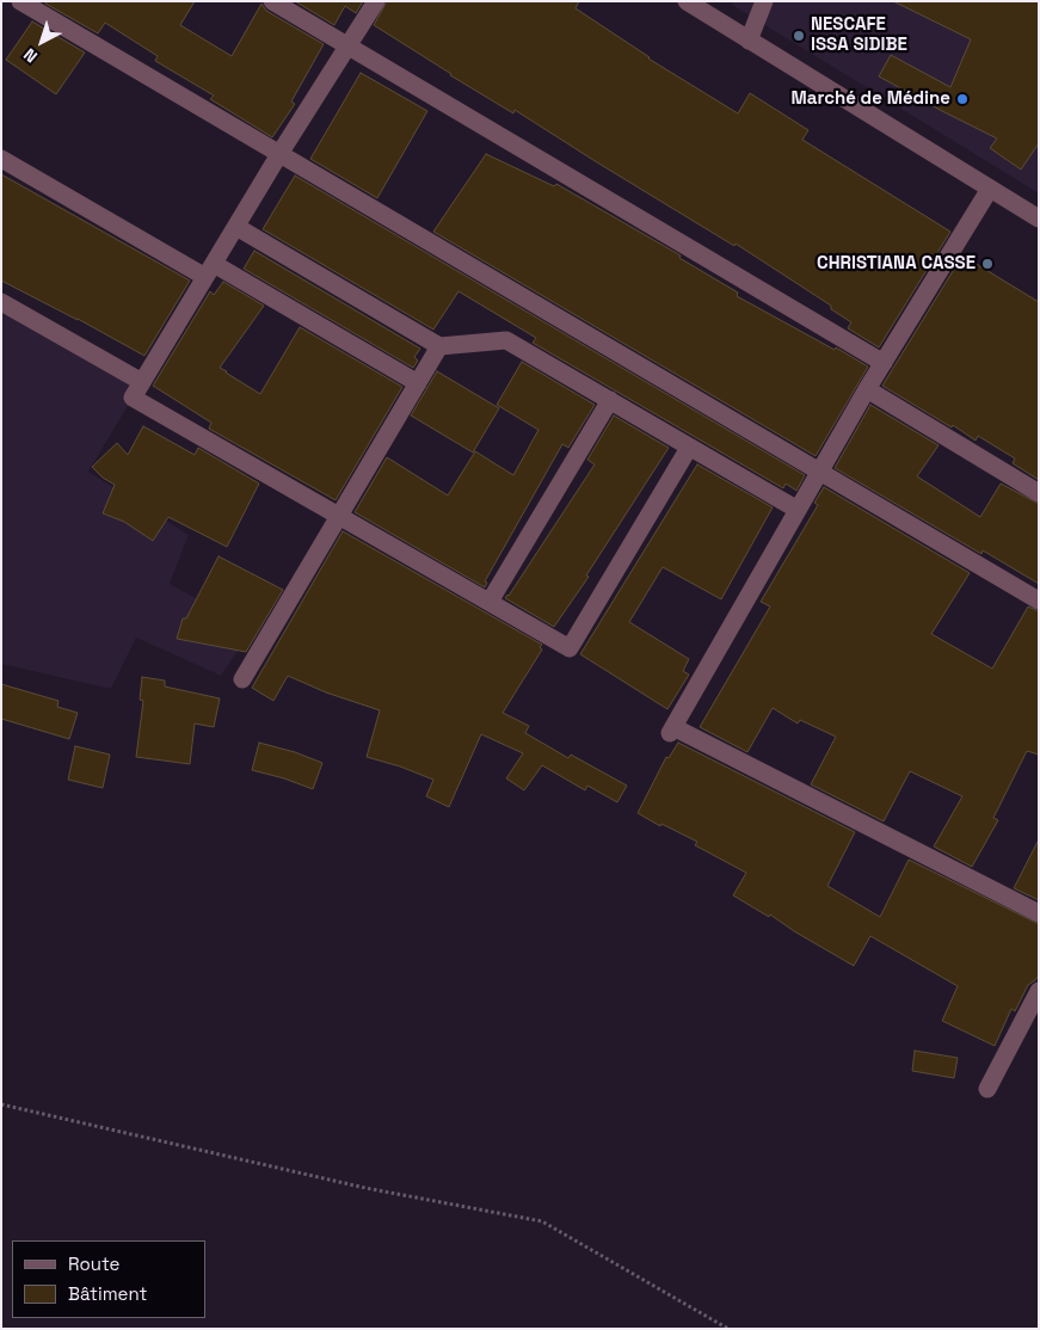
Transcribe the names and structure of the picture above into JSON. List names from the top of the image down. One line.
{"places":["NESCAFE ISSA SIDIBE","Marché de Médine","CHRISTIANA CASSE"],"legend":["Route","Bâtiment"],"north":"bottom left"}
